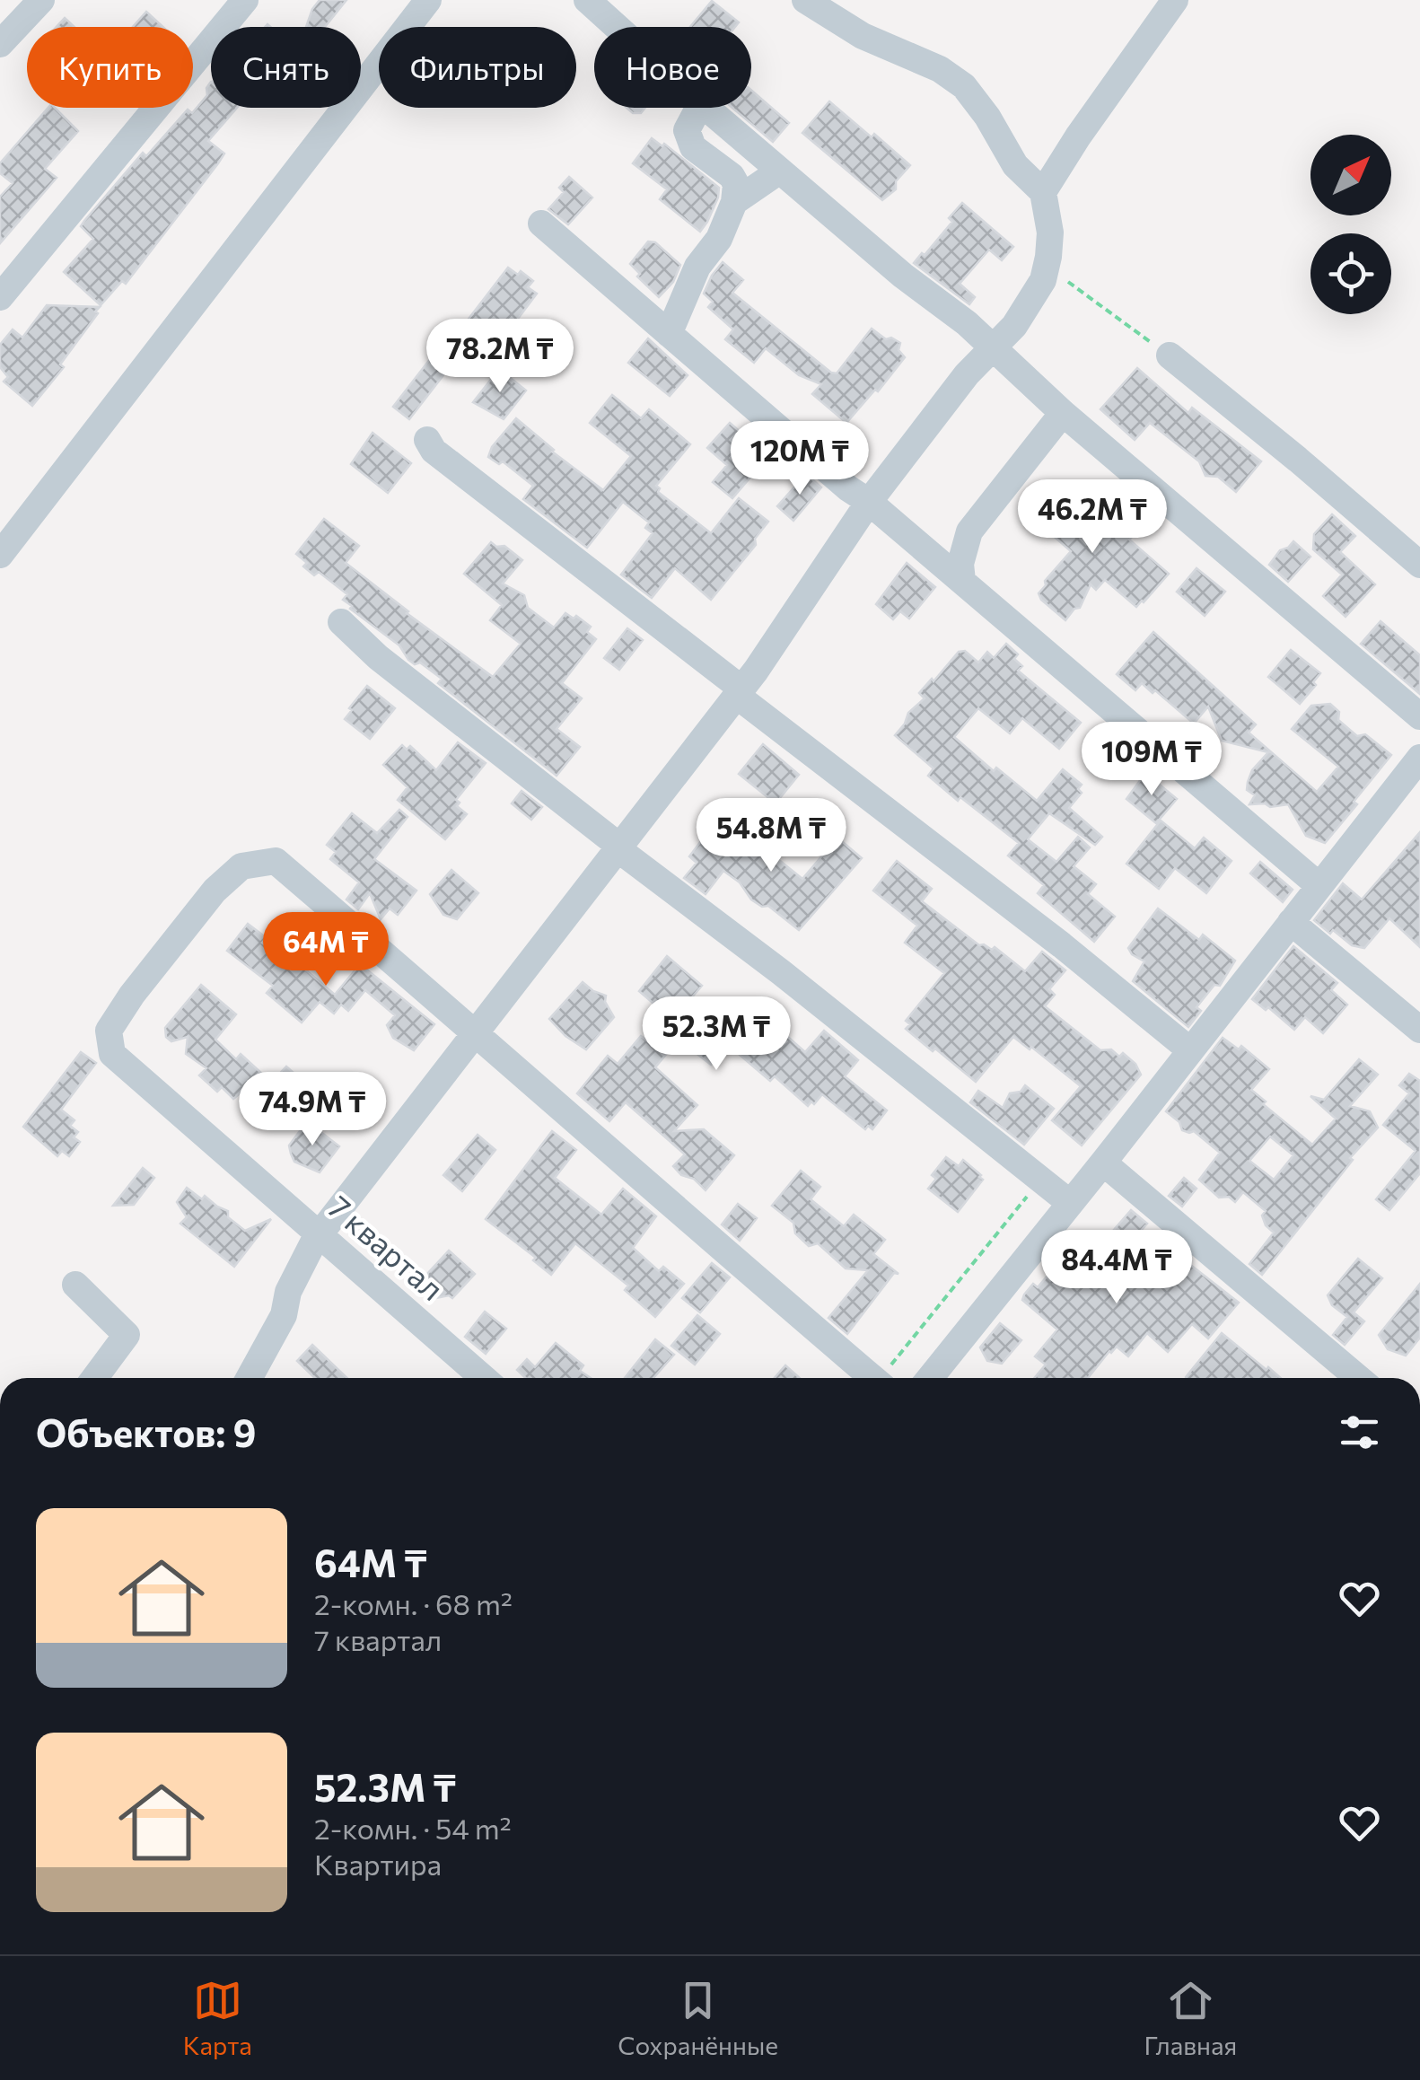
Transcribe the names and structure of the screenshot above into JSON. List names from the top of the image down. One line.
{"streets":{"street":["7 квартал"]},"north":"top right","page":{"chip":["Купить","Снять","Фильтры","Новое"],"price":["78.2M ₸","120M ₸","46.2M ₸","109M ₸","54.8M ₸","64M ₸","52.3M ₸","74.9M ₸","84.4M ₸"],"heading":"Объектов: 9","list":[{"name":"64M ₸","note":"2-комн. · 68 m² · 7 квартал"},{"name":"52.3M ₸","note":"2-комн. · 54 m² · Квартира"}],"tabs":["Карта","Сохранённые","Главная"]}}
